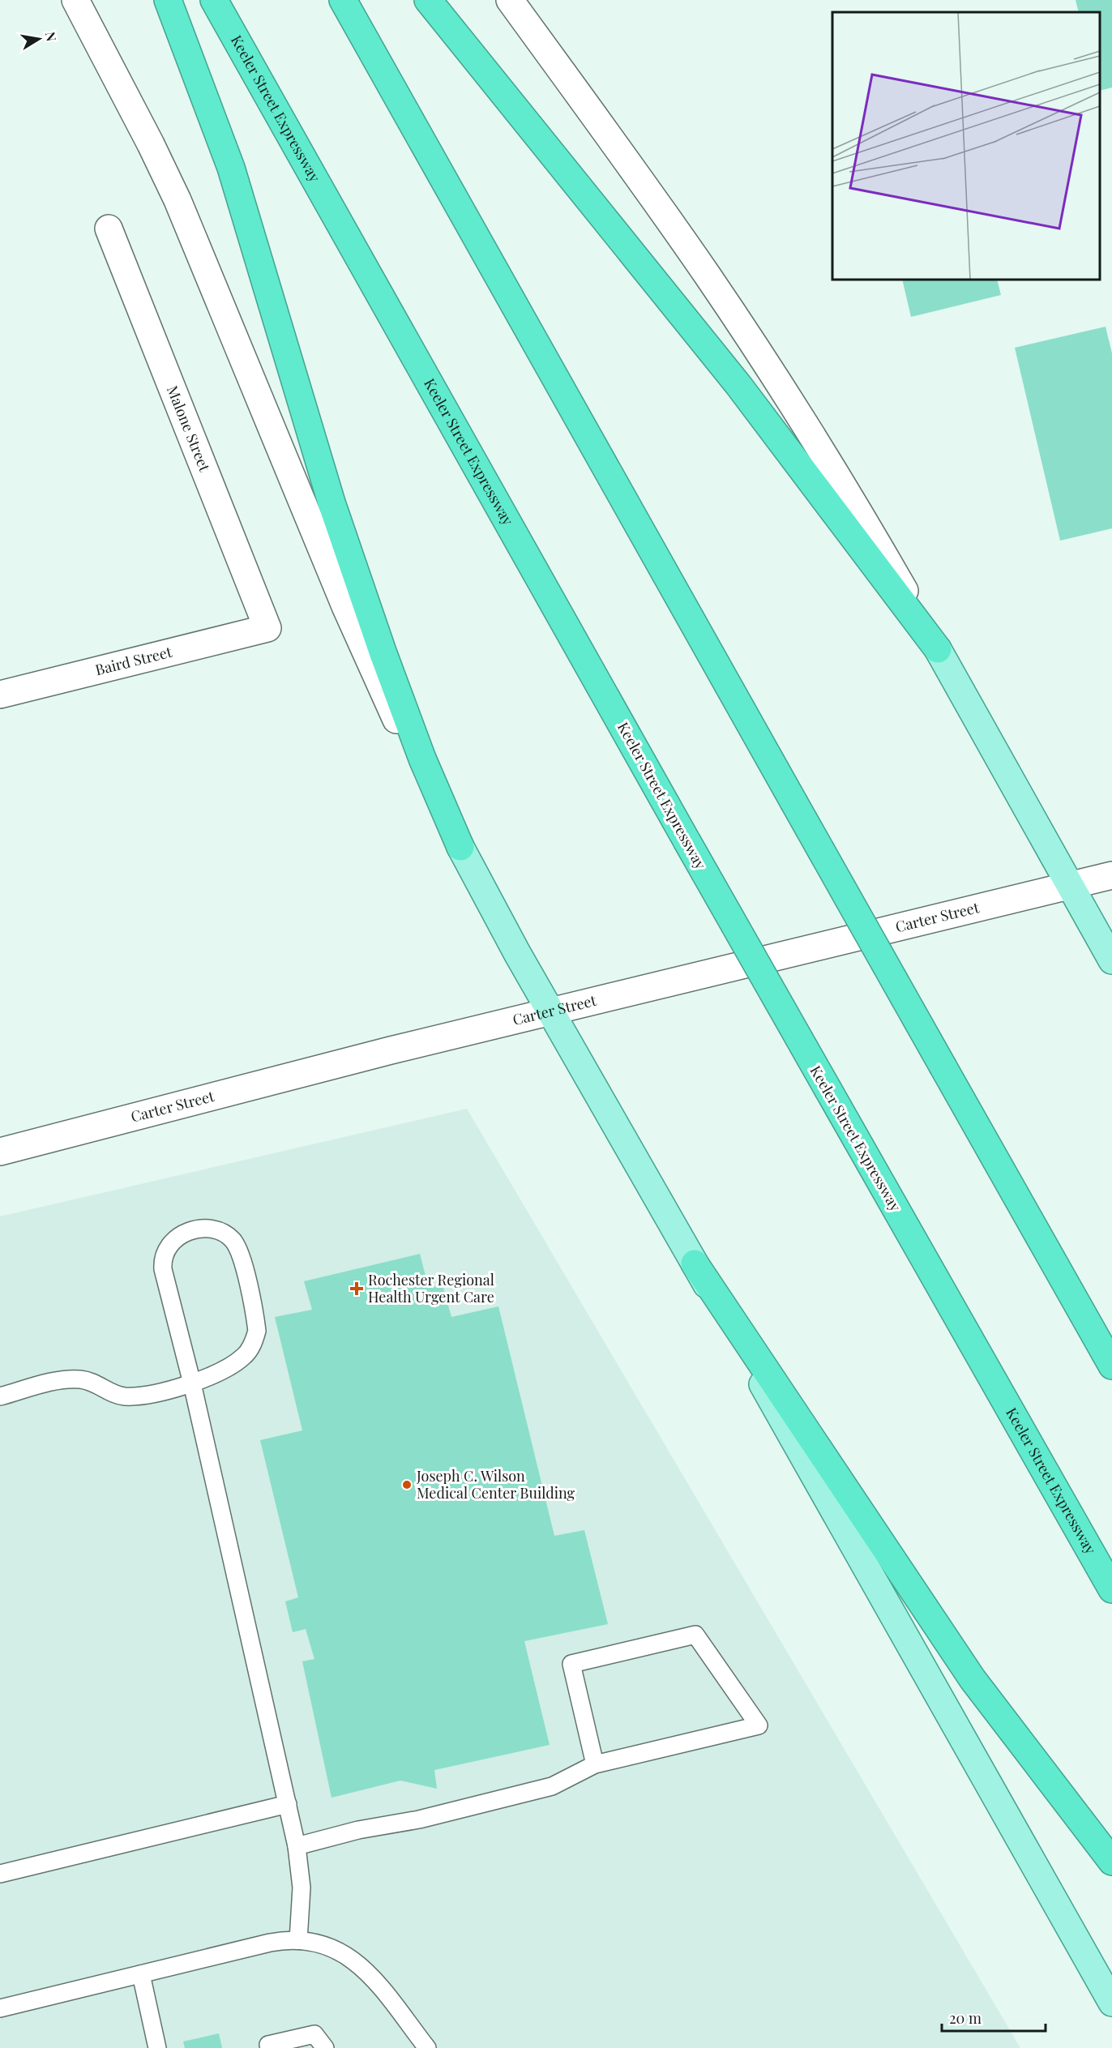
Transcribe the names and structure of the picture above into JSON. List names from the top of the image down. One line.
{"streets":{"highway":["Keeler Street Expressway"],"main road":["Malone Street","Baird Street","Carter Street"]},"crossings":[["Malone Street","Baird Street"]],"places":{"health":["Rochester Regional Health Urgent Care"],"other":["Joseph C. Wilson Medical Center Building"]},"scale_bar":"20 m","north":"right"}
